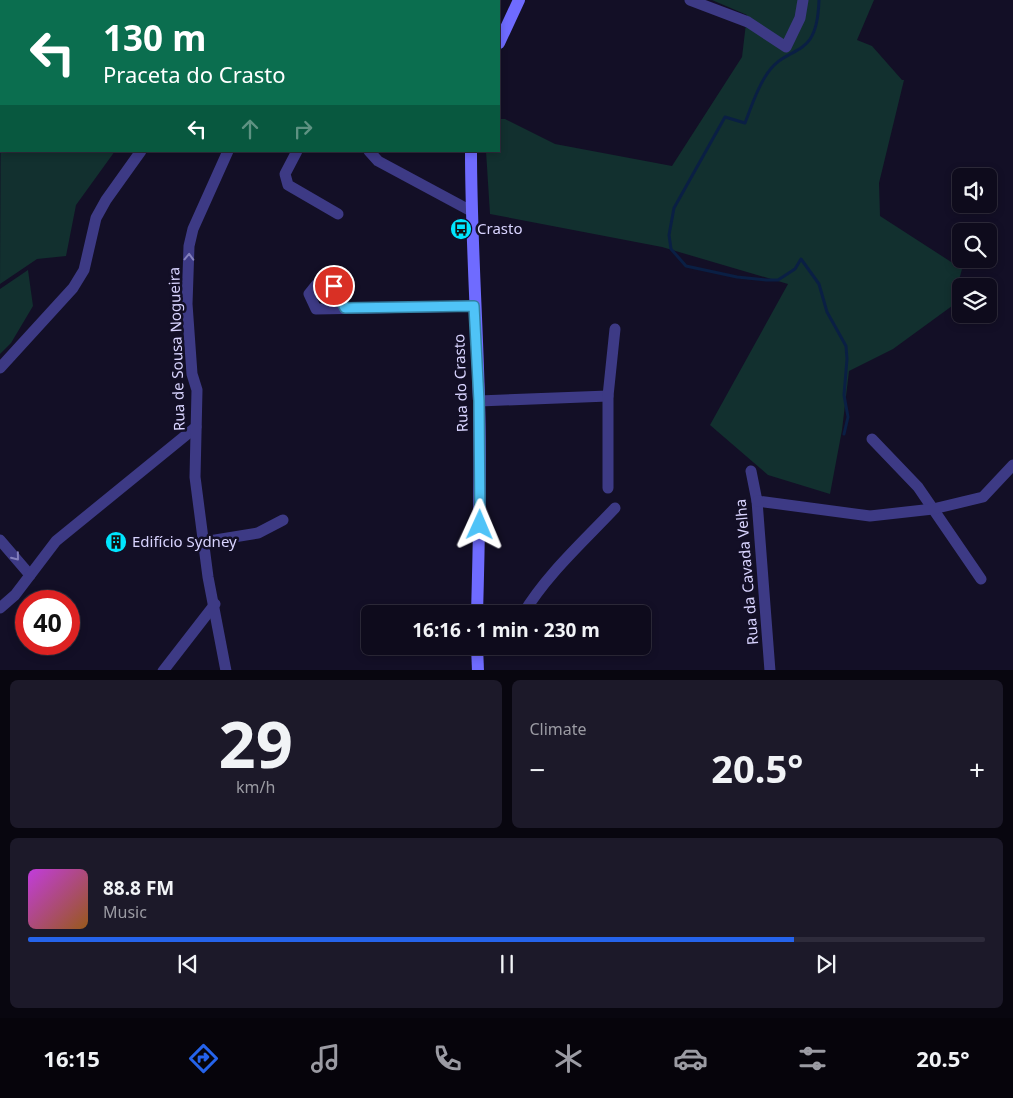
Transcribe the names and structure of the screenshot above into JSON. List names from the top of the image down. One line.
{"streets":{"street":["Rua de Sousa Nogueira","Rua do Crasto","Rua da Cavada Velha"]},"one_way":["Rua de Sousa Nogueira"],"places":{"bus stop":["Crasto"],"building":["Edifício Sydney"]},"page":{"turn":["130 m","Praceta do Crasto"],"limit":"40","trip":"16:16 · 1 min · 230 m","tile":[["29","km/h"],"Climate"],"heat":["−","20.5°","+"],"song":["88.8 FM","Music"],"tabs":["16:15","20.5°"]}}
